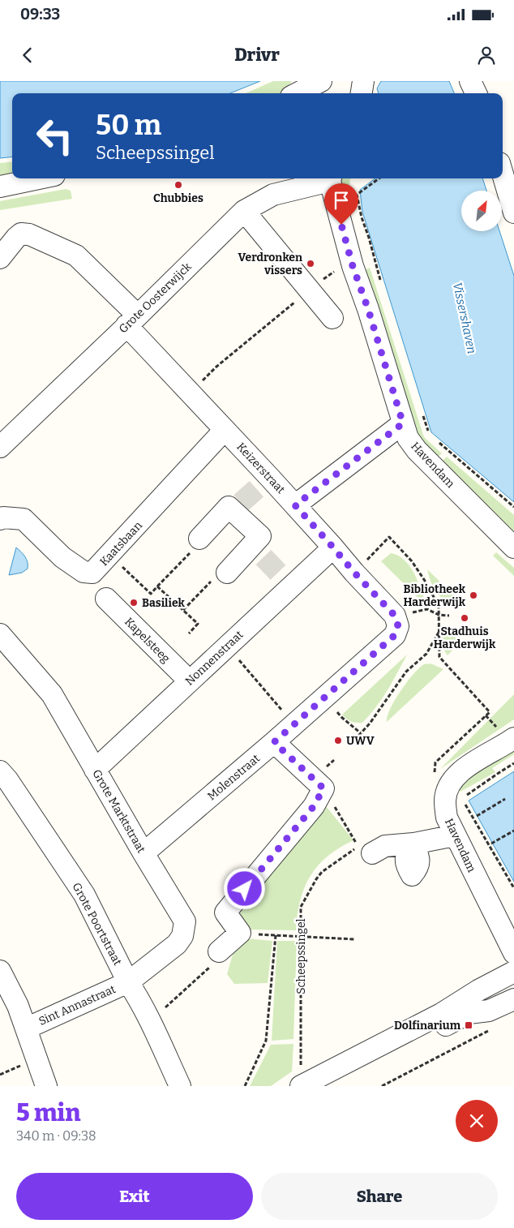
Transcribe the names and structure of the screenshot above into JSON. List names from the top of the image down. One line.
{"streets":{"street":["Grote Oosterwijck","Havendam","Keizerstraat","Kaatsbaan","Kapelsteeg","Nonnenstraat","Molenstraat","Grote Marktstraat","Grote Poortstraat","Sint Annastraat"],"path":["Scheepssingel"]},"crossings":[["Grote Oosterwijck","Havendam"],["Grote Oosterwijck","Keizerstraat"],["Keizerstraat","Kaatsbaan"],["Keizerstraat","Nonnenstraat"],["Keizerstraat","Molenstraat"],["Kapelsteeg","Nonnenstraat"],["Nonnenstraat","Grote Marktstraat"],["Molenstraat","Grote Marktstraat"],["Grote Marktstraat","Grote Poortstraat"],["Grote Marktstraat","Sint Annastraat"],["Grote Poortstraat","Sint Annastraat"]],"water":["Vissershaven"],"places":{"other":["Chubbies","Verdronken vissers","Bibliotheek Harderwijk","Basiliek","Stadhuis Harderwijk","UWV"],"transit":["Dolfinarium"]},"north":"top right","page":{"status":"09:33","header":"Drivr","turn":["50 m","Scheepssingel"],"heading":["5 min","340 m · 09:38"],"buttons":["Exit","Share"]}}
